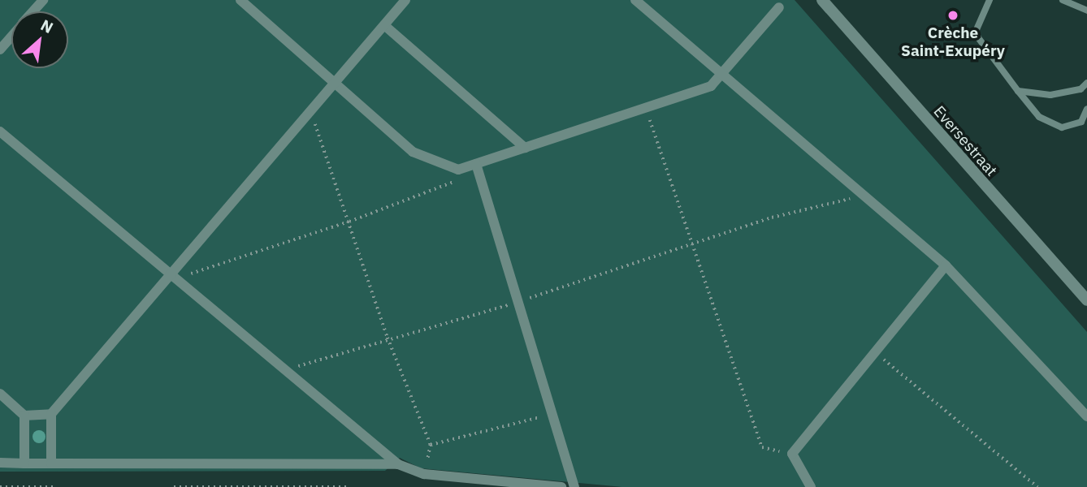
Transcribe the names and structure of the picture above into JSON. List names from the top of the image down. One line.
{"streets":{"street":["Eversestraat"]},"places":["Crèche Saint-Exupéry"],"north":"top right"}
